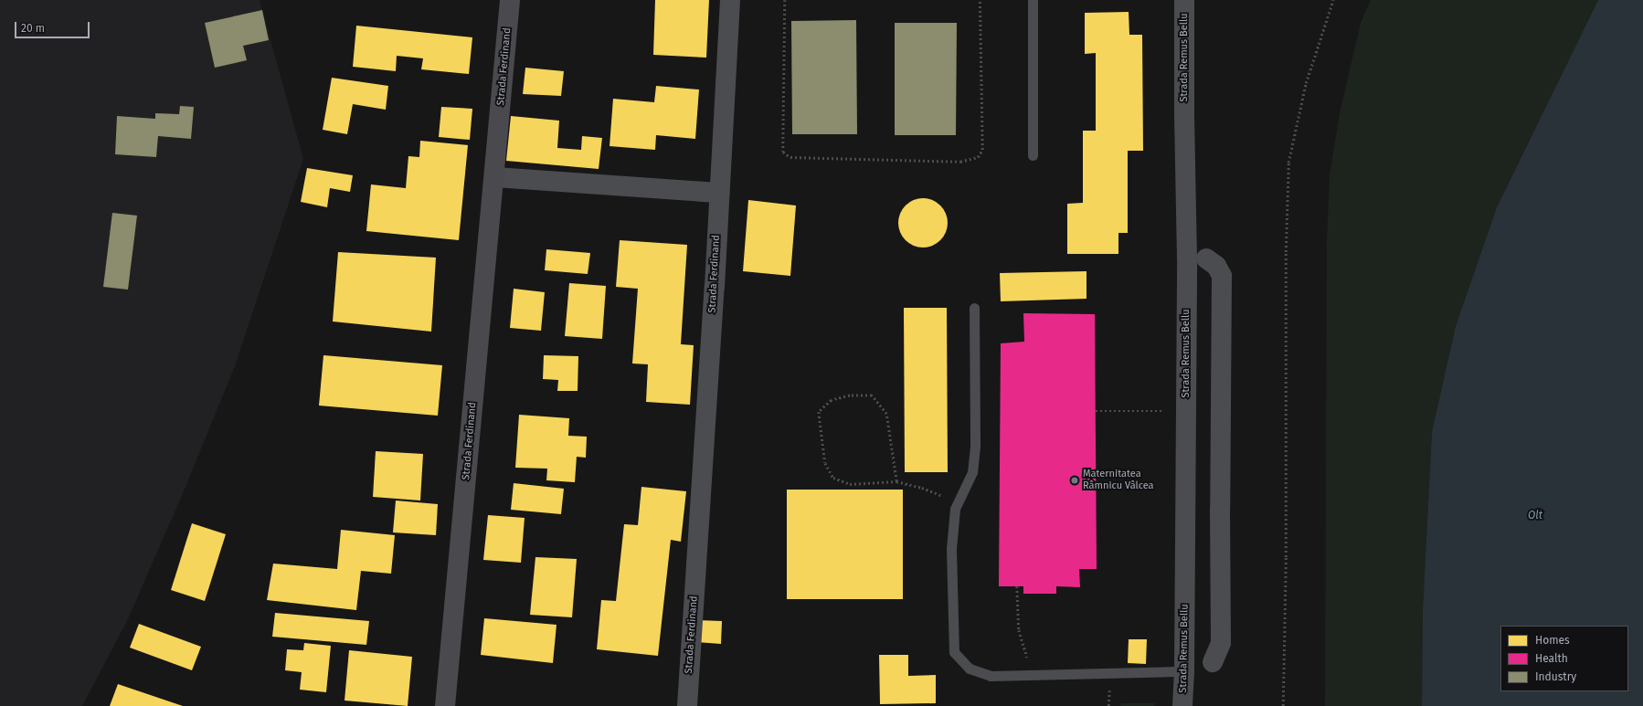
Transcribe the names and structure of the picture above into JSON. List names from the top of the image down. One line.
{"streets":{"main road":["Strada Ferdinand"],"street":["Strada Remus Bellu"]},"water":["Olt"],"places":["Maternitatea Râmnicu Vâlcea"],"legend":["Homes","Health","Industry"],"scale_bar":"20 m"}
